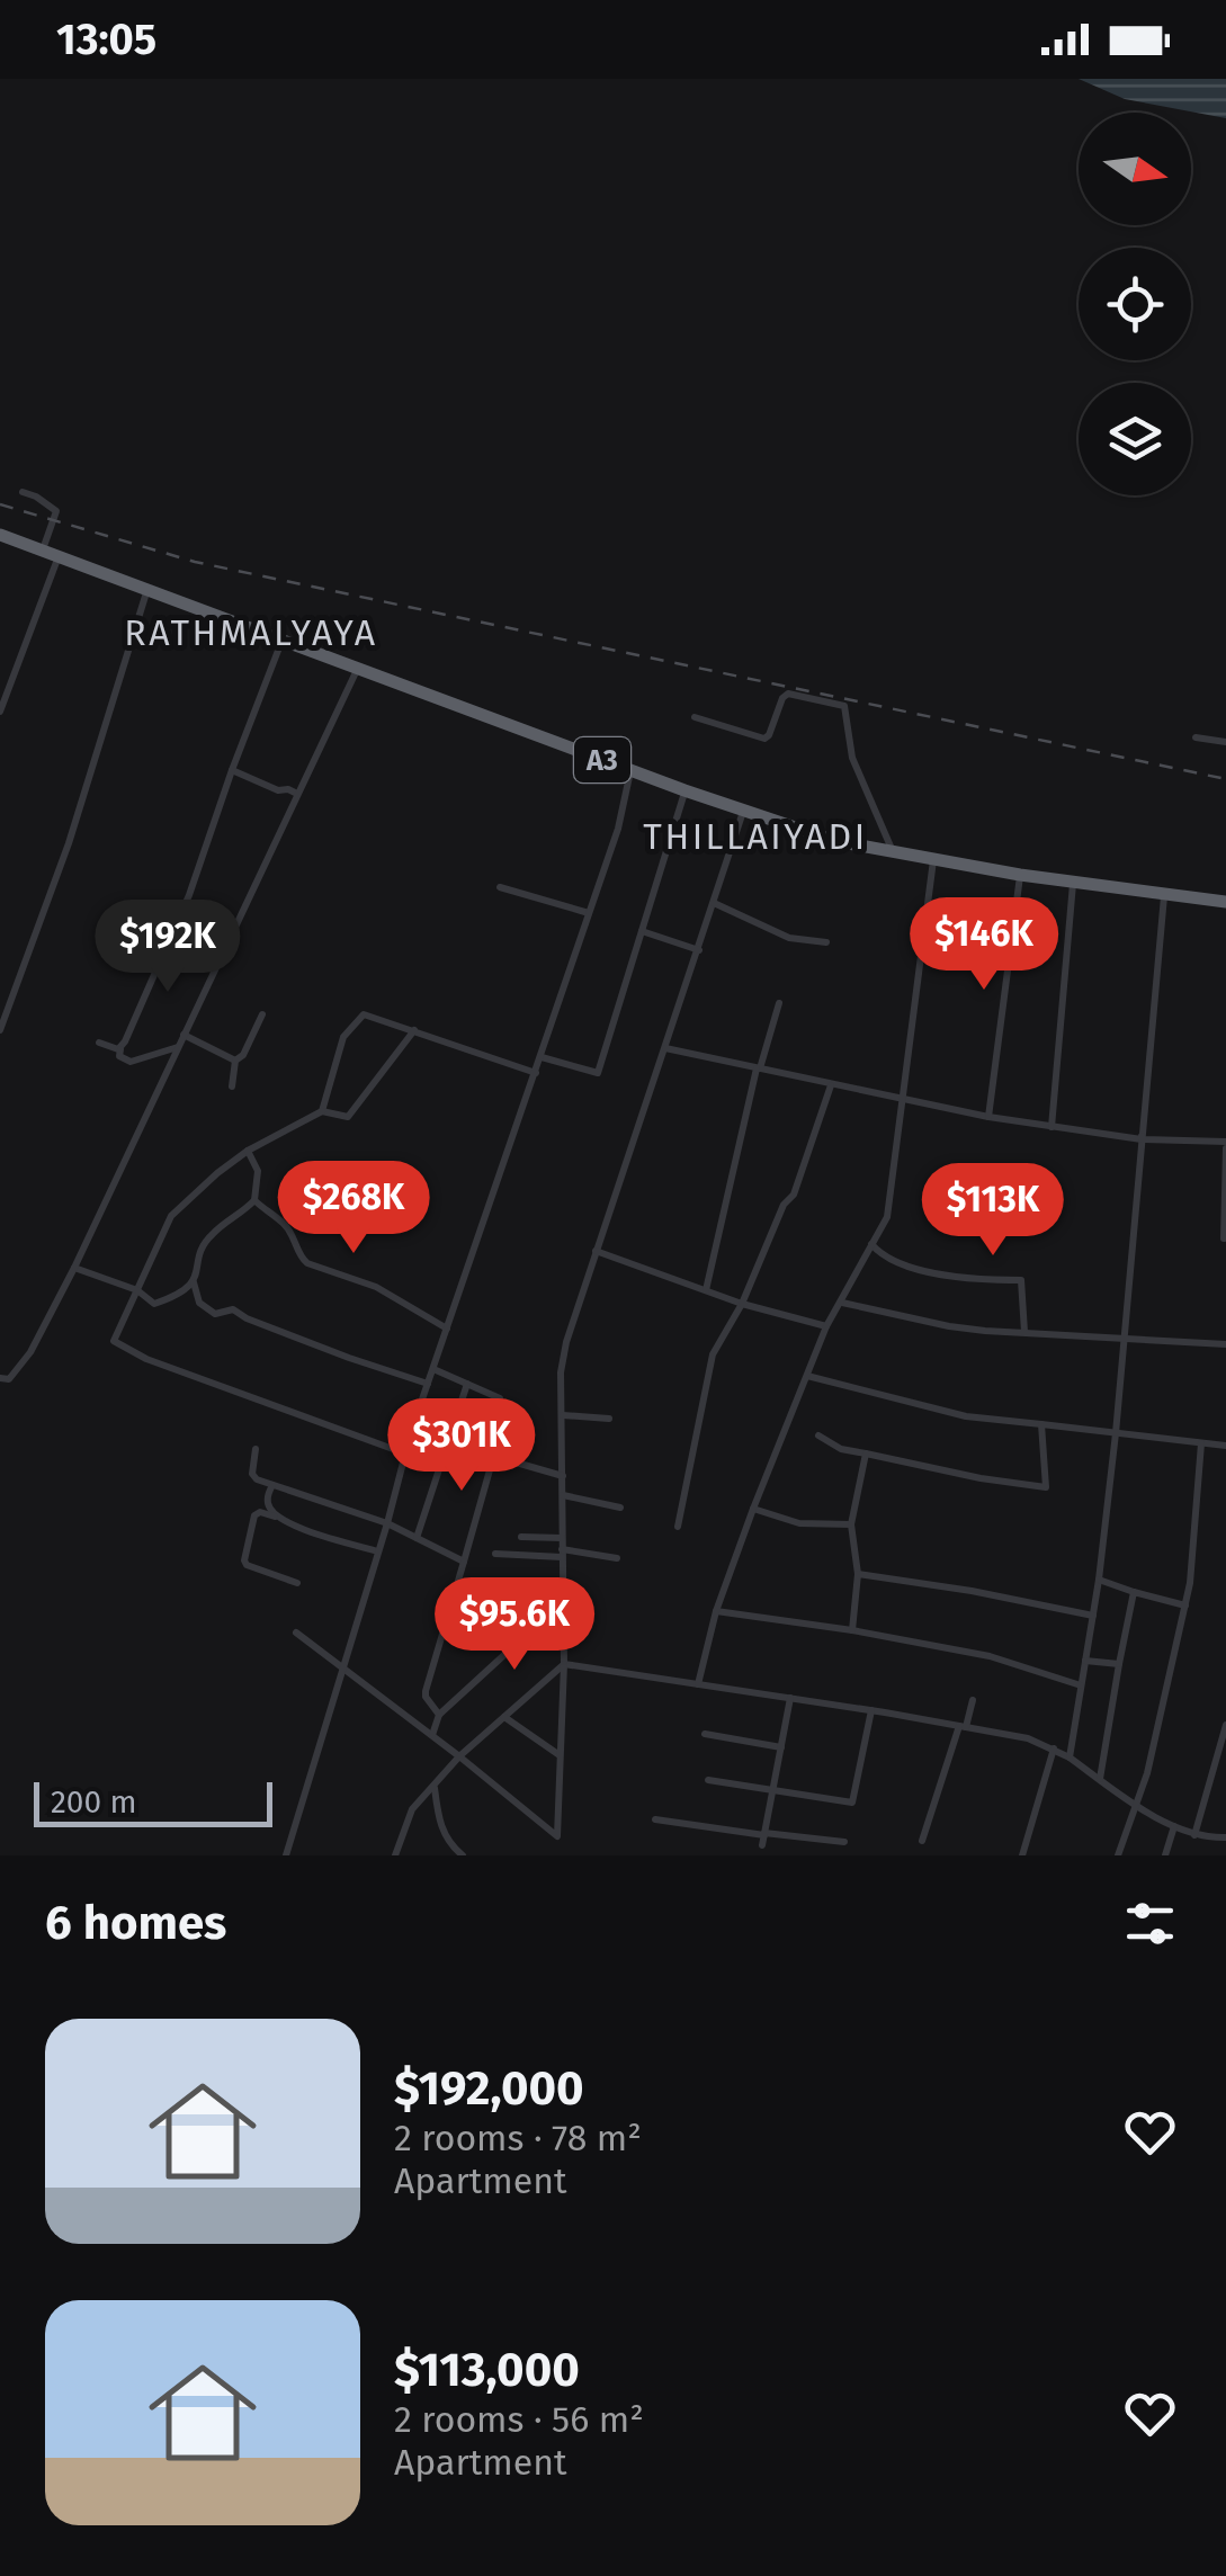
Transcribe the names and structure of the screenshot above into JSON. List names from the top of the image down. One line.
{"streets":{"highway":["A3"]},"districts":["RATHMALYAYA","THILLAIYADI"],"scale_bar":"200 m","north":"right","page":{"status":"13:05","price":["$146K","$192K","$268K","$113K","$301K","$95.6K"],"scale":"200 m","heading":"6 homes","list":[{"name":"$192,000","note":"2 rooms · 78 m² · Apartment"},{"name":"$113,000","note":"2 rooms · 56 m² · Apartment"}]}}
